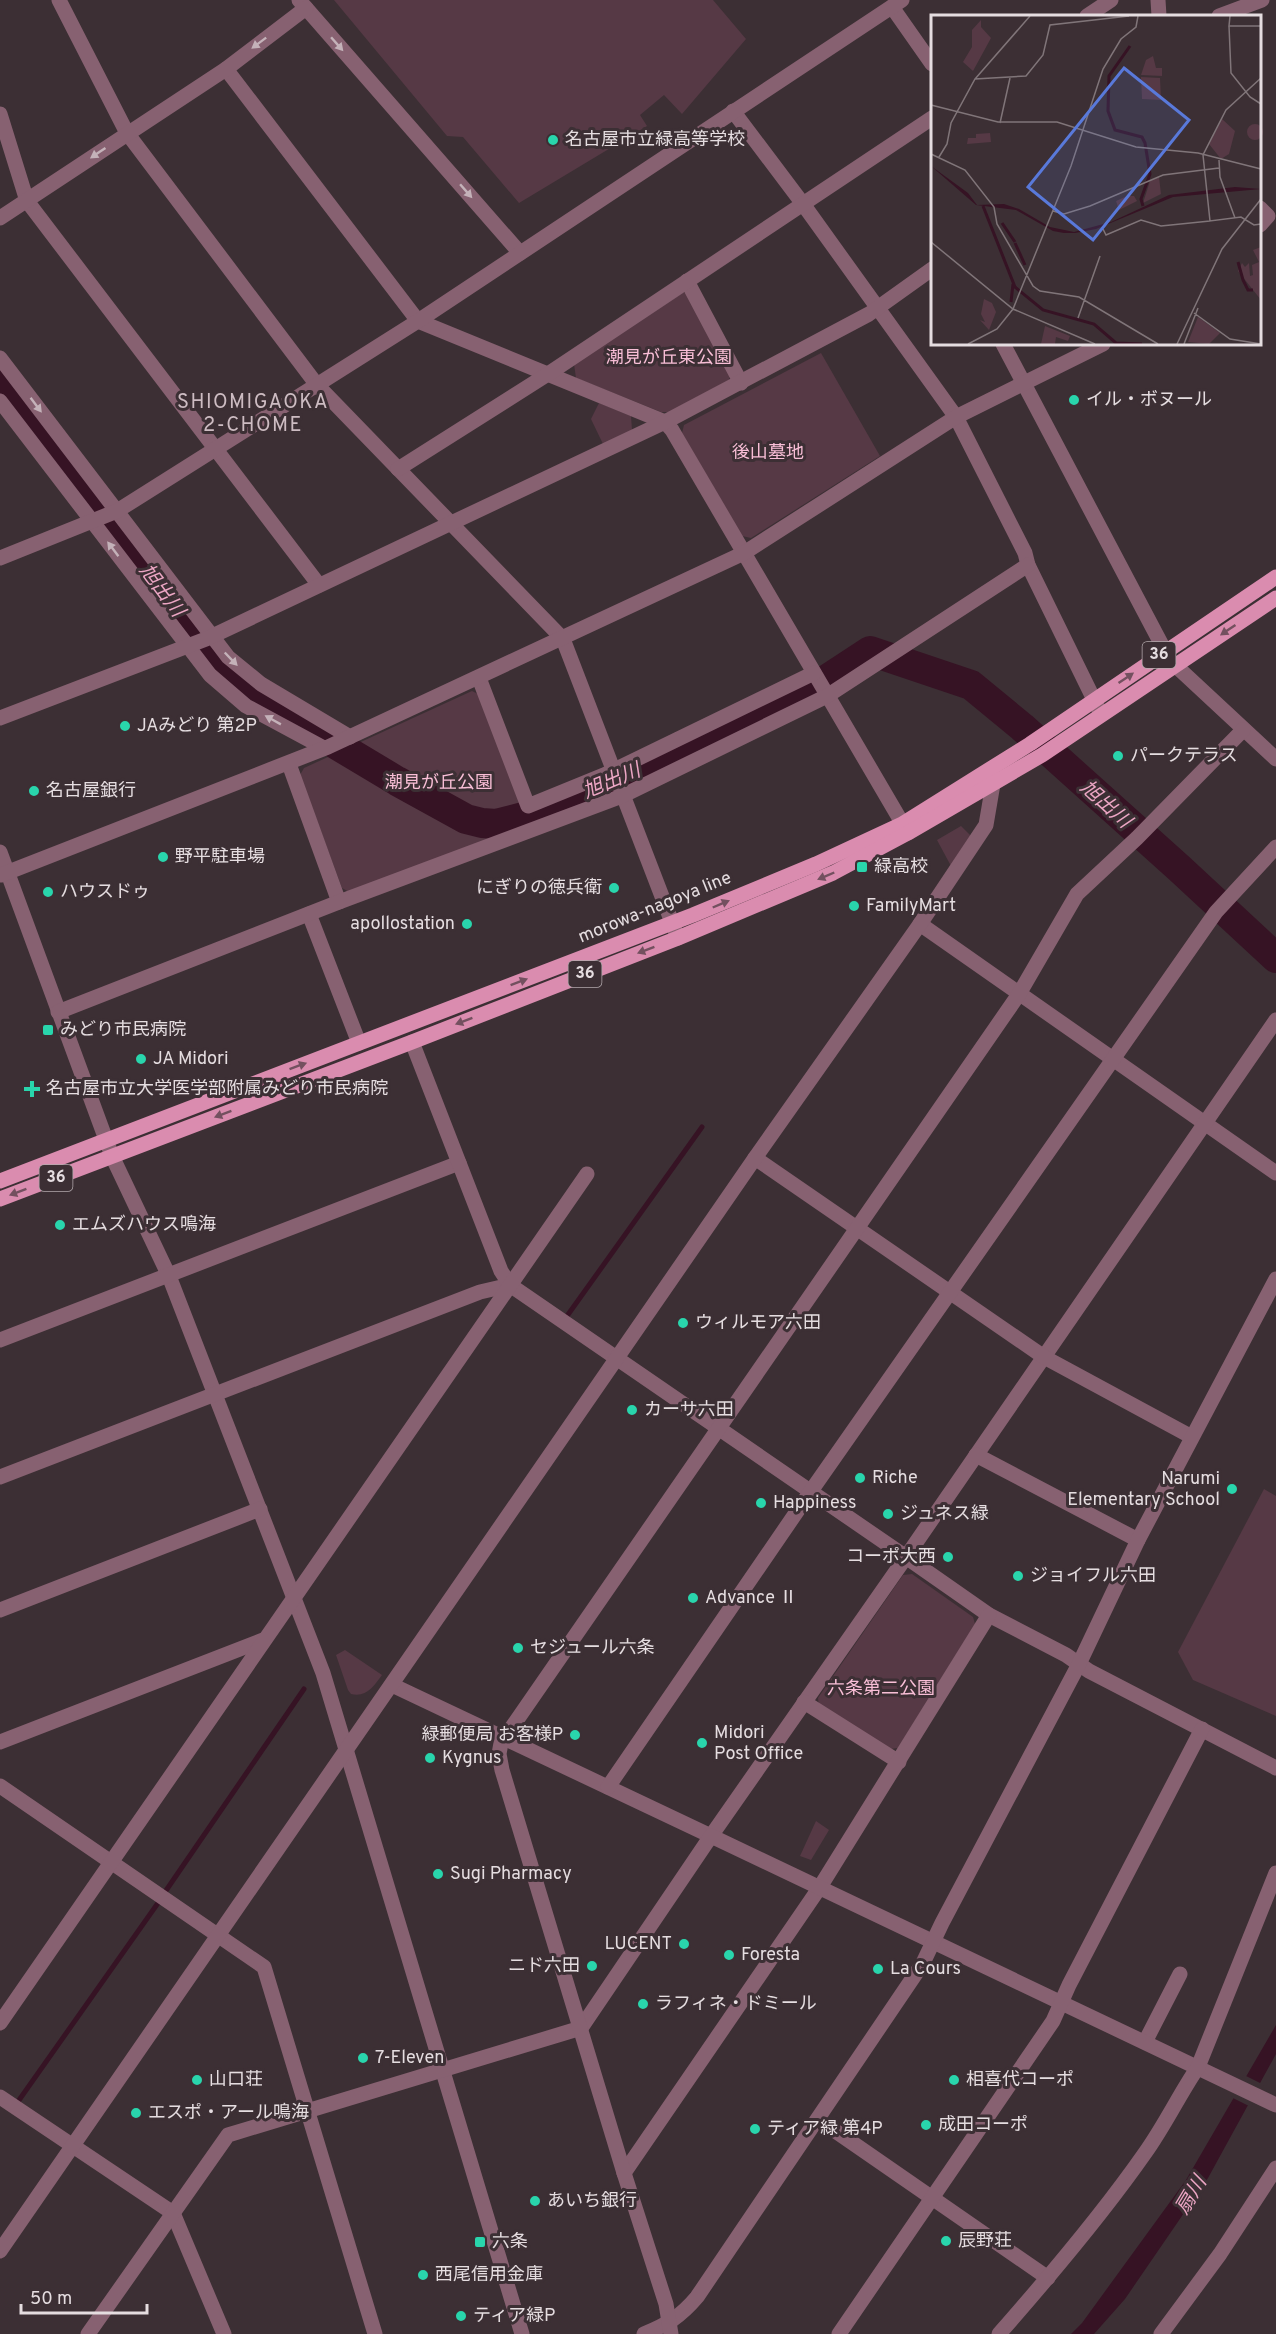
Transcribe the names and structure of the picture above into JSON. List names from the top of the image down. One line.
{"streets":{"main road":["36","morowa-nagoya line"]},"districts":["SHIOMIGAOKA 2-CHOME"],"water":["旭出川","扇川"],"parks":["潮見が丘東公園","後山墓地","潮見が丘公園","六条第二公園"],"places":{"other":["名古屋市立緑高等学校","イル・ボヌール","JAみどり 第2P","パークテラス","名古屋銀行","野平駐車場","にぎりの徳兵衛","ハウスドゥ","FamilyMart","apollostation","JA Midori","エムズハウス鳴海","ウィルモア六田","カーサ六田","Riche","Narumi Elementary School","Happiness","ジュネス緑","コーポ大西","ジョイフル六田","Advance Ⅱ","セジュール六条","緑郵便局 お客様P","Midori Post Office","Kygnus","Sugi Pharmacy","LUCENT","Foresta","ニド六田","La Cours","ラフィネ・ドミール","7-Eleven","山口荘","相喜代コーポ","エスポ・アール鳴海","成田コーポ","ティア緑 第4P","あいち銀行","辰野荘","西尾信用金庫","ティア緑P"],"transit":["緑高校","みどり市民病院","六条"],"health":["名古屋市立大学医学部附属みどり市民病院"]},"scale_bar":"50 m"}
